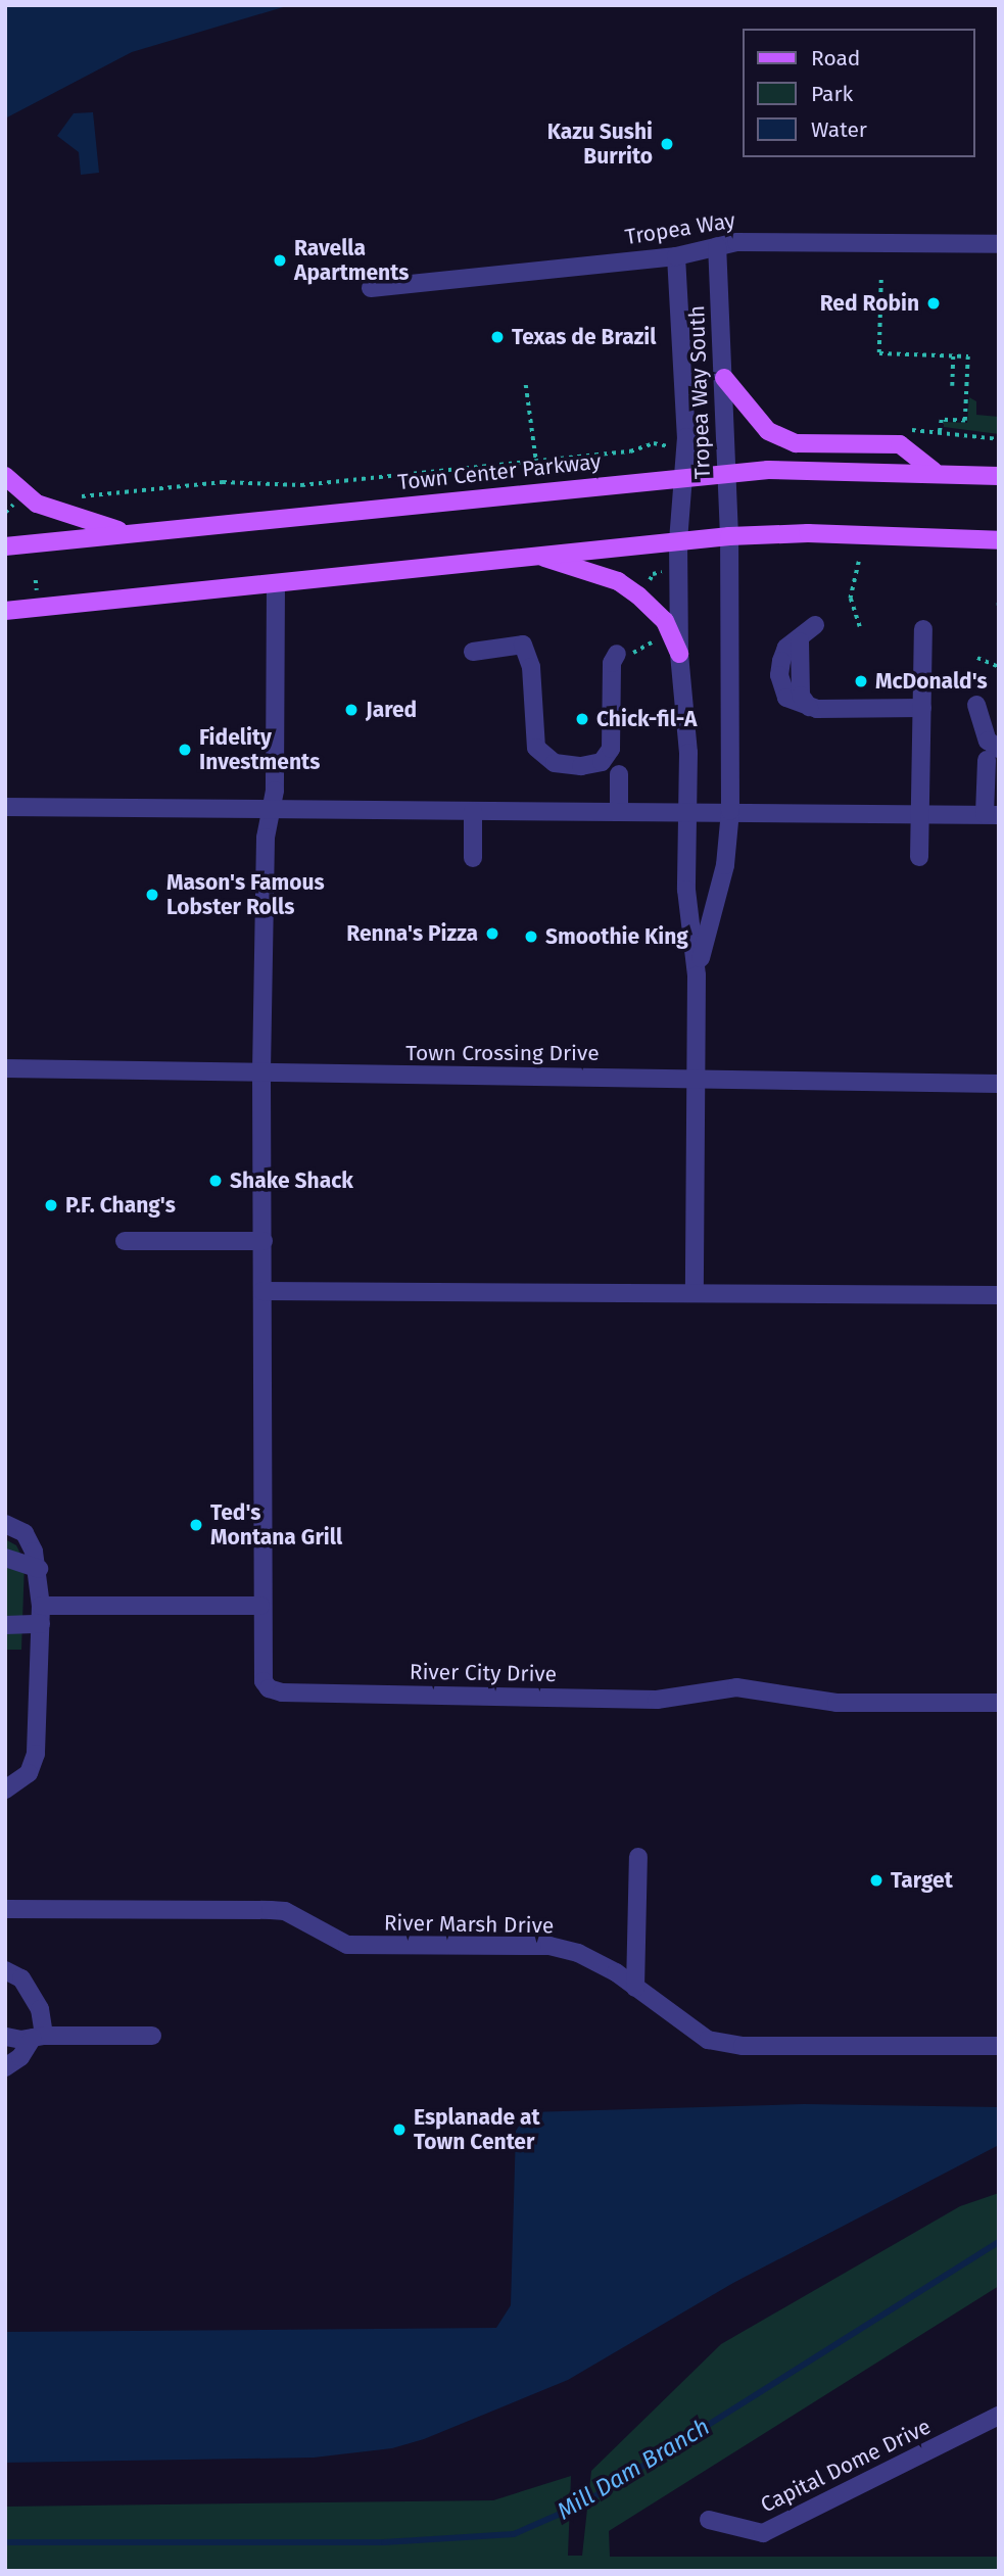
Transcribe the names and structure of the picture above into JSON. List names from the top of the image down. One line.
{"streets":{"main road":["Town Center Parkway"],"street":["Tropea Way","Tropea Way South","Town Crossing Drive","River City Drive","River Marsh Drive","Capital Dome Drive"]},"crossings":[["Tropea Way","Tropea Way South"],["Tropea Way South","Town Center Parkway"]],"water":["Mill Dam Branch"],"places":["Kazu Sushi Burrito","Ravella Apartments","Red Robin","Texas de Brazil","McDonald's","Jared","Chick-fil-A","Fidelity Investments","Mason's Famous Lobster Rolls","Renna's Pizza","Smoothie King","Shake Shack","P.F. Chang's","Ted's Montana Grill","Target","Esplanade at Town Center"],"legend":["Road","Park","Water"]}
